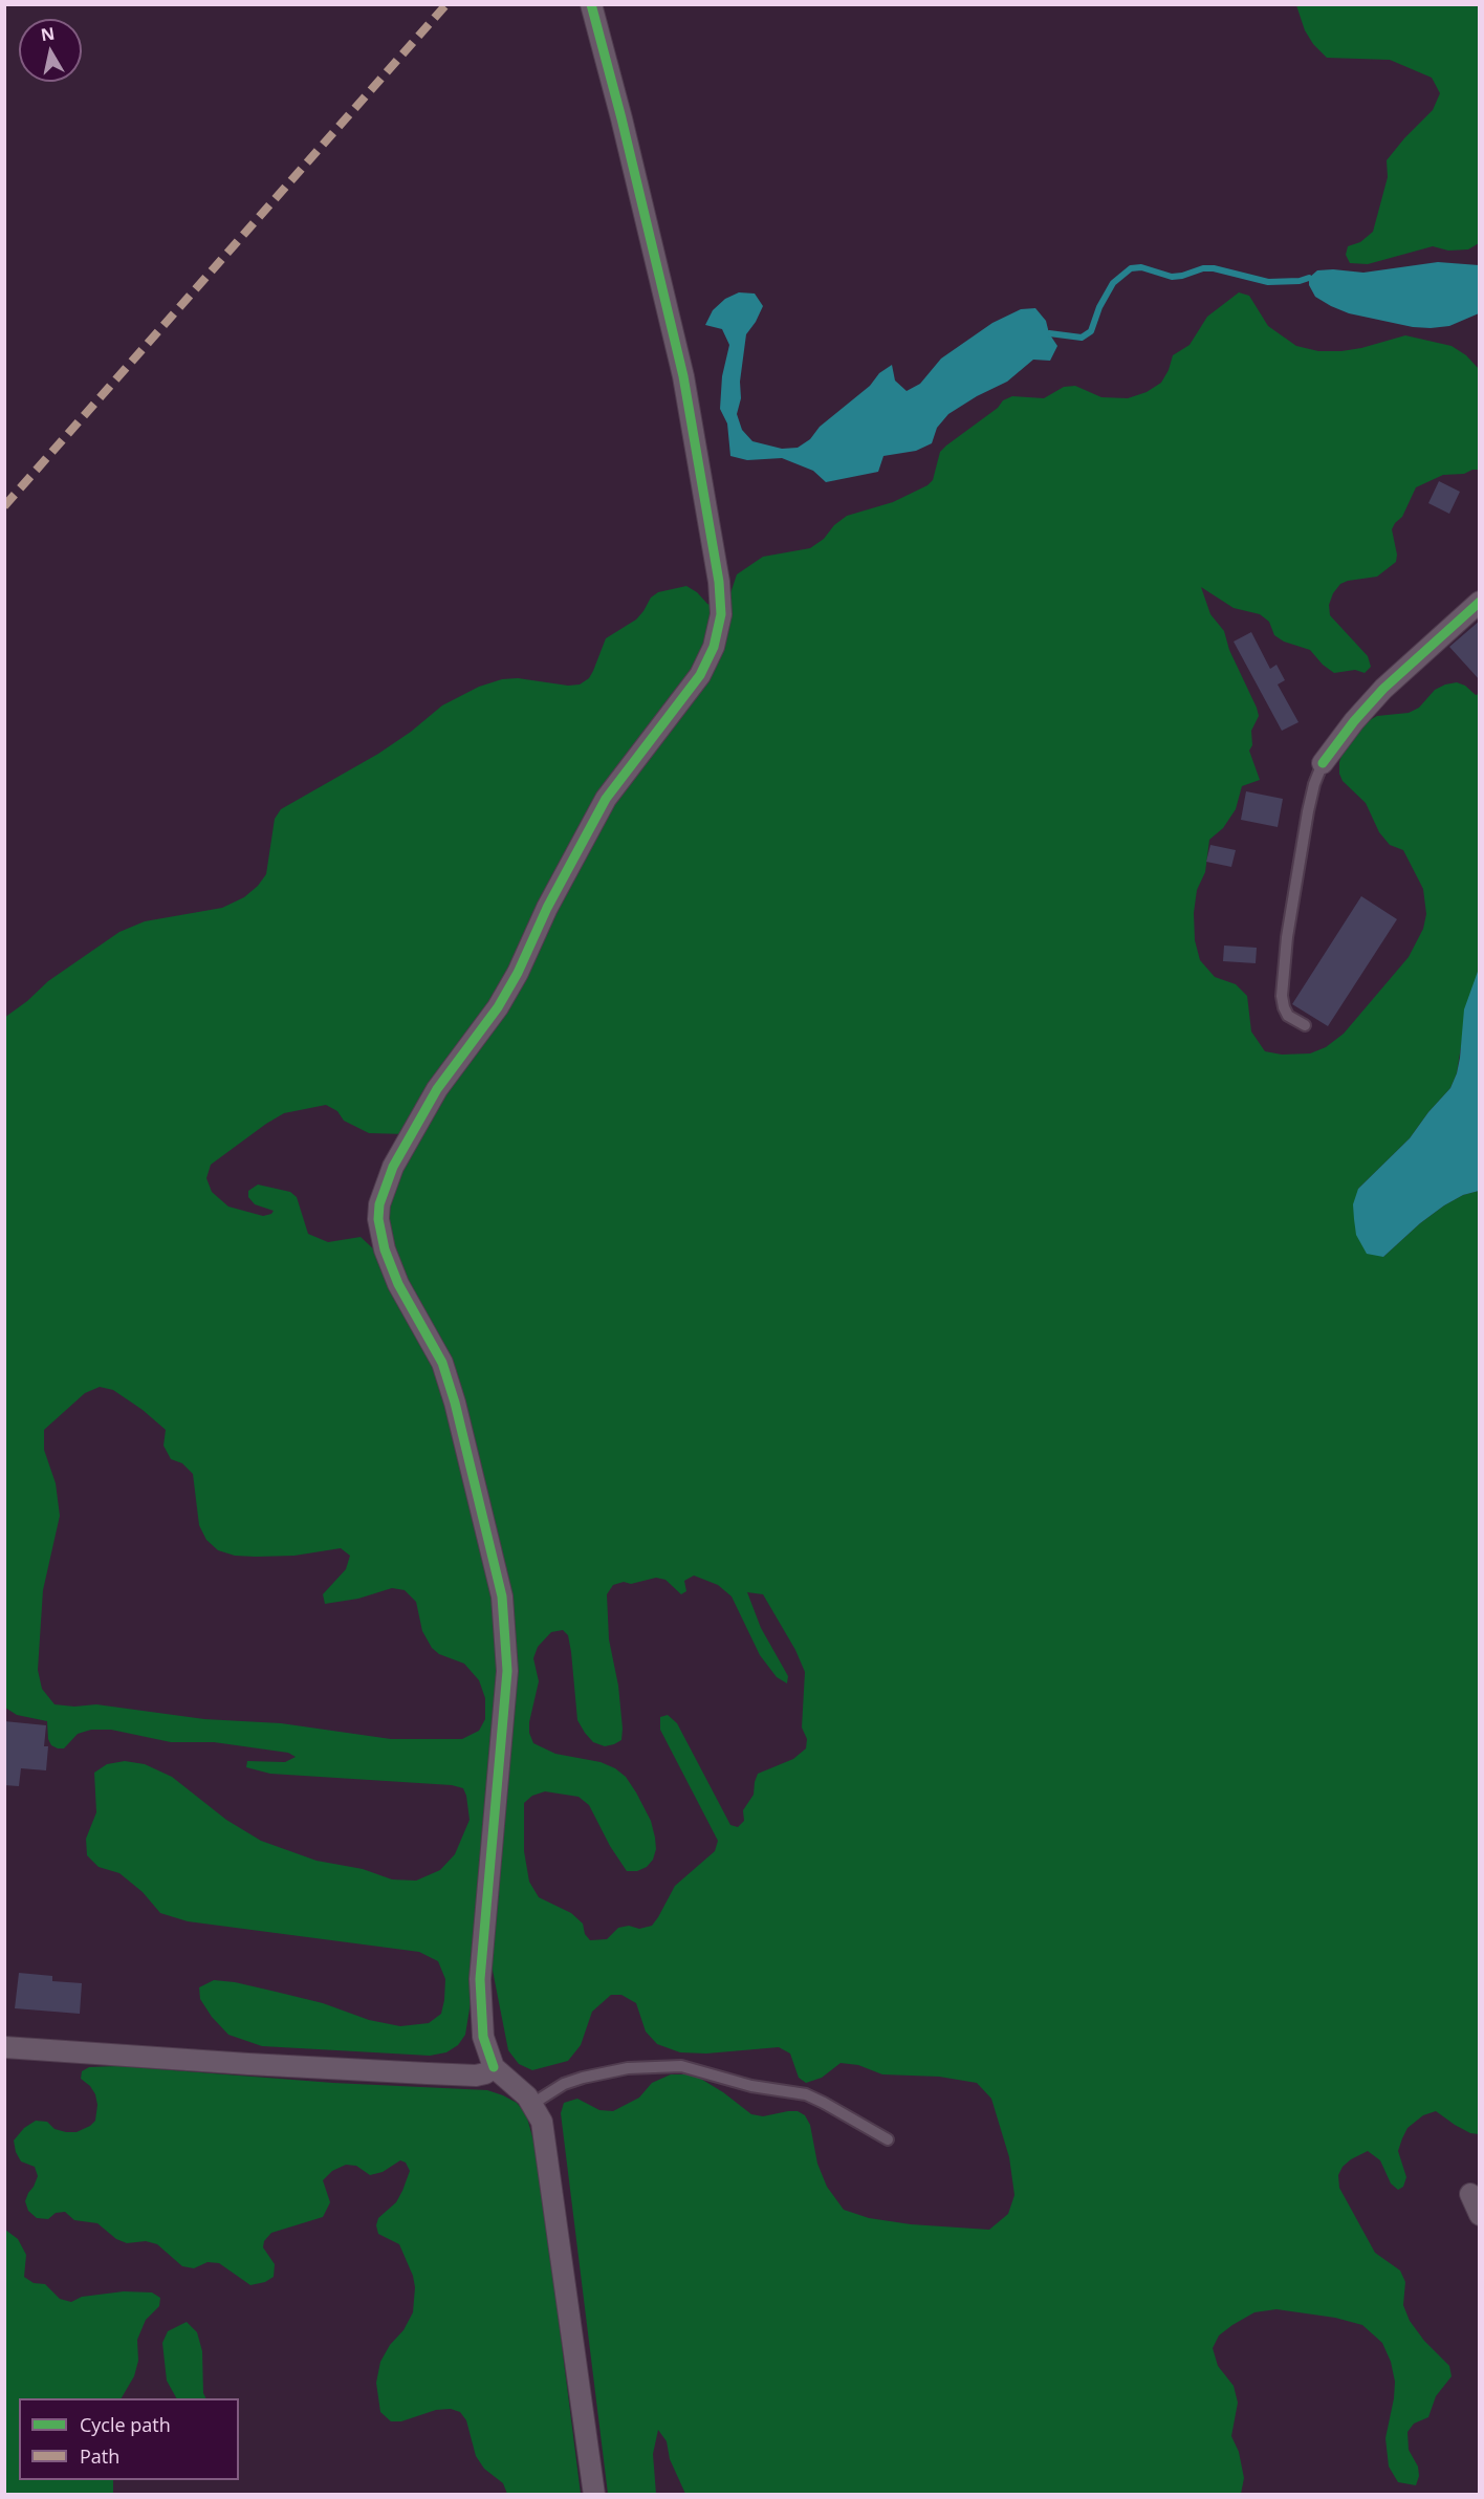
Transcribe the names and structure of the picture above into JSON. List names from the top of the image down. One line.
{"legend":["Cycle path","Path"],"north":"top"}
